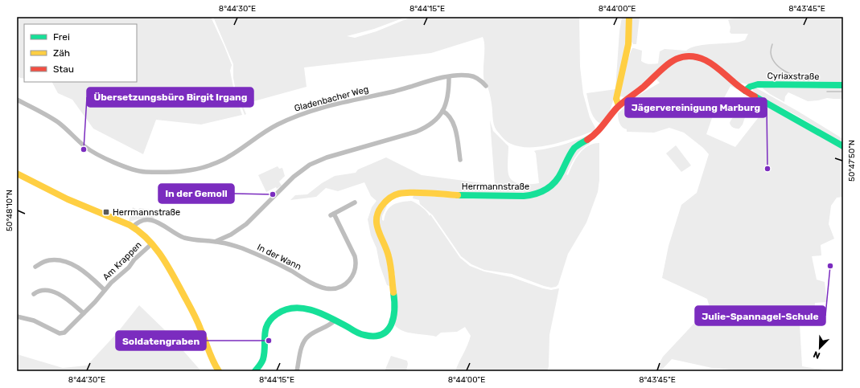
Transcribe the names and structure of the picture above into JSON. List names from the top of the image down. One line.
{"streets":{"street":["Cyriaxstraße","Gladenbacher Weg","Herrmannstraße","In der Wann","Am Krappen"]},"crossings":[["Cyriaxstraße","Herrmannstraße"]],"places":{"other":["Übersetzungsbüro Birgit Irgang","Jägervereinigung Marburg","In der Gemoll","Julie-Spannagel-Schule","Soldatengraben"],"transit":["Herrmannstraße"]},"legend":["Frei","Zäh","Stau"],"north":"bottom left","coordinates":["8°44'30\"E","8°44'15\"E","8°44'00\"E","8°43'45\"E","50°47'50\"N","50°48'10\"N"]}
